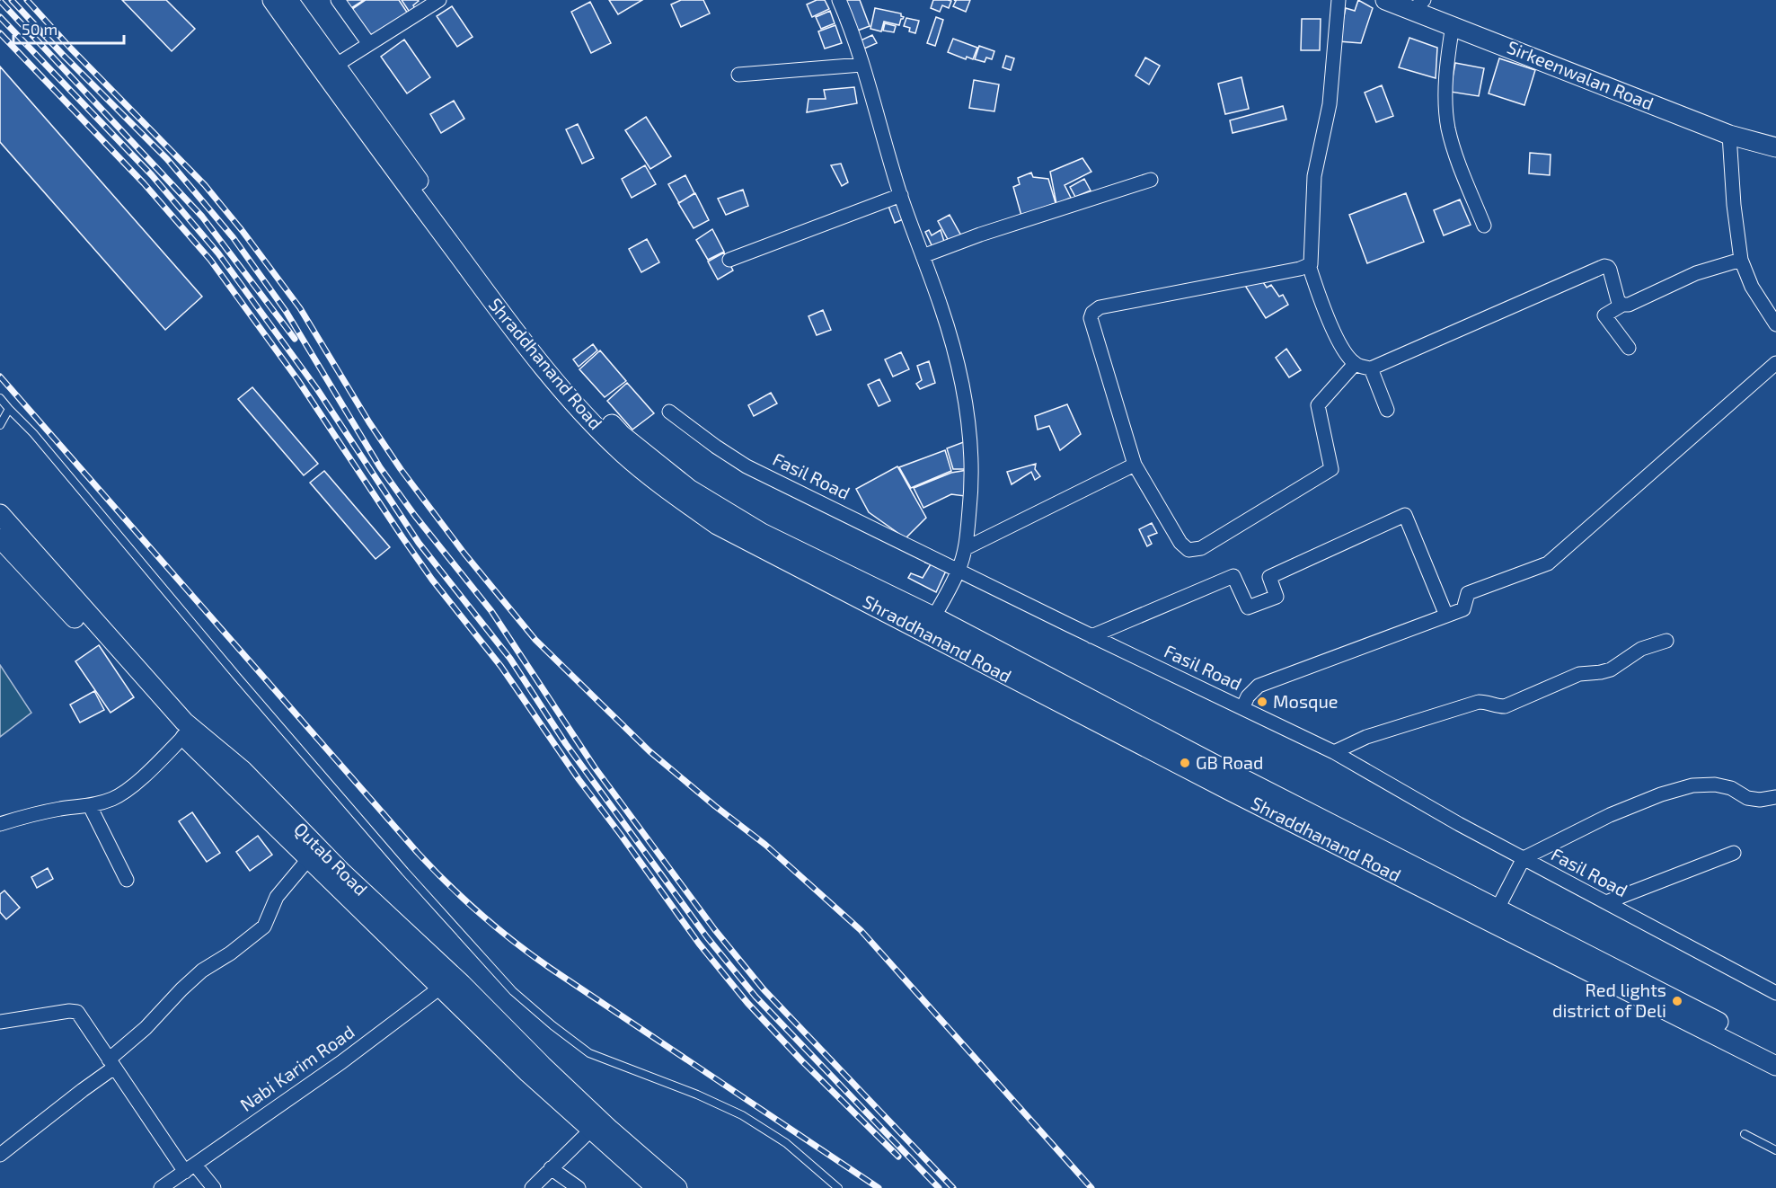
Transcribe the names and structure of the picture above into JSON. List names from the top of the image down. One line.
{"streets":{"street":["Sirkeenwalan Road","Shraddhanand Road","Fasil Road","Qutab Road","Nabi Karim Road"]},"crossings":[["Qutab Road","Nabi Karim Road"]],"places":["Mosque","GB Road","Red lights district of Deli"],"scale_bar":"50 m"}
